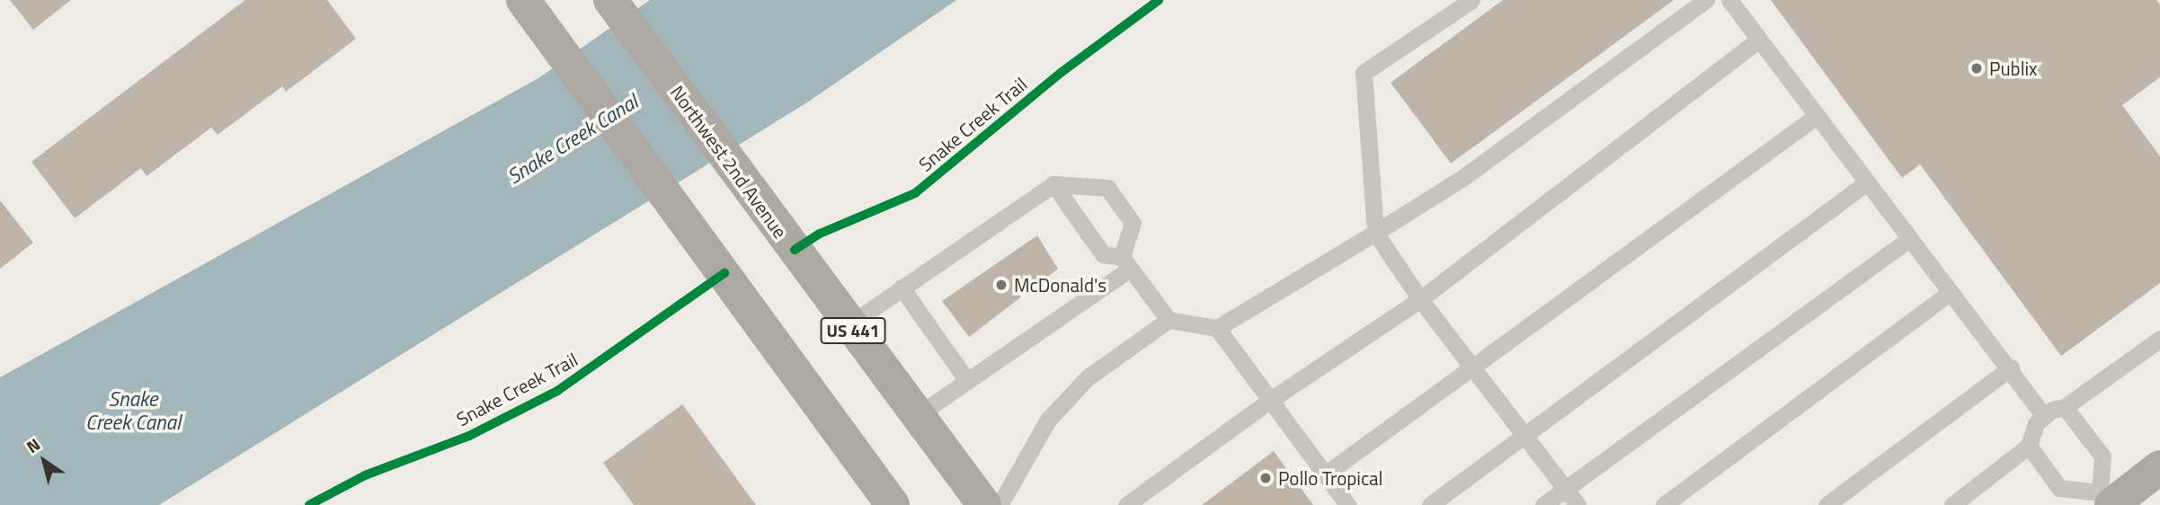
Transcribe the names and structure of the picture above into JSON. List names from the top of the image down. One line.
{"streets":{"main road":["Northwest 2nd Avenue","US 441"],"cycle path":["Snake Creek Trail"]},"water":["Snake Creek Canal"],"places":["Publix","McDonald's","Pollo Tropical"],"north":"top left"}
